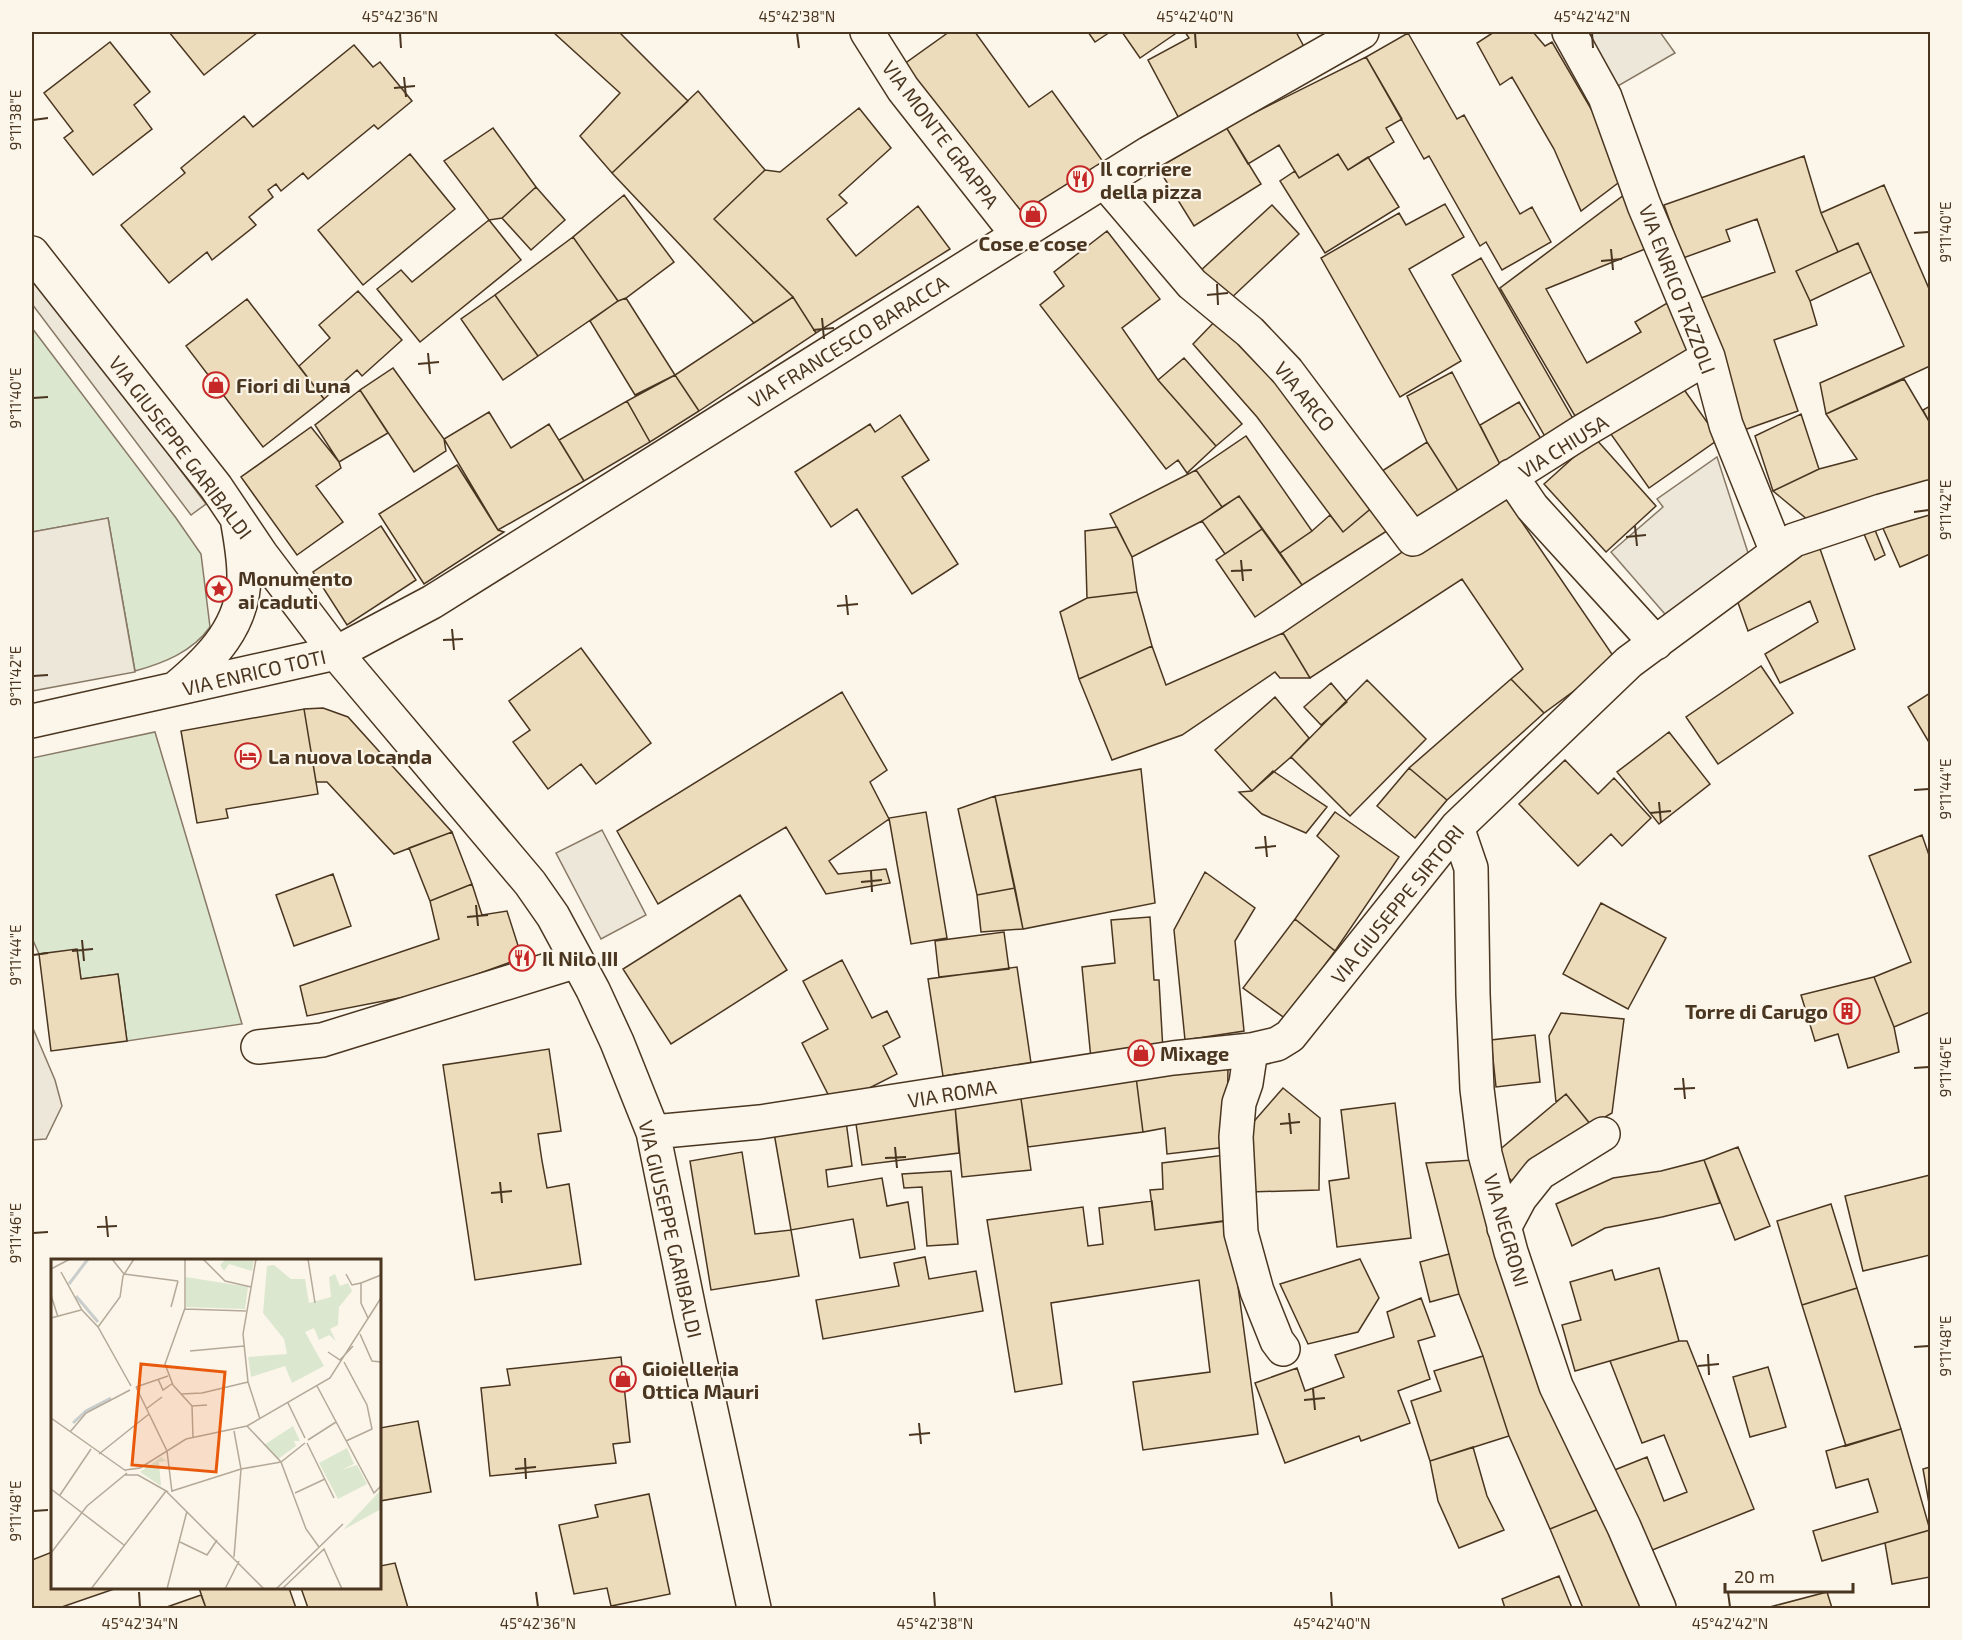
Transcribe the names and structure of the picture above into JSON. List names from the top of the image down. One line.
{"streets":{"street":["VIA MONTE GRAPPA","VIA ENRICO TAZZOLI","VIA FRANCESCO BARACCA","VIA ARCO","VIA CHIUSA","VIA GIUSEPPE GARIBALDI","VIA ENRICO TOTI","VIA GIUSEPPE SIRTORI","VIA ROMA","VIA NEGRONI"]},"crossings":[["VIA MONTE GRAPPA","VIA FRANCESCO BARACCA"],["VIA ENRICO TAZZOLI","VIA CHIUSA"],["VIA ENRICO TAZZOLI","VIA GIUSEPPE SIRTORI"],["VIA FRANCESCO BARACCA","VIA ARCO"],["VIA FRANCESCO BARACCA","VIA GIUSEPPE GARIBALDI"],["VIA FRANCESCO BARACCA","VIA ENRICO TOTI"],["VIA ARCO","VIA CHIUSA"],["VIA CHIUSA","VIA GIUSEPPE SIRTORI"],["VIA GIUSEPPE GARIBALDI","VIA ENRICO TOTI"],["VIA GIUSEPPE GARIBALDI","VIA ROMA"],["VIA GIUSEPPE SIRTORI","VIA ROMA"],["VIA GIUSEPPE SIRTORI","VIA NEGRONI"]],"places":{"restaurant":["Il corriere della pizza","Il Nilo III"],"shop":["Cose e cose","Fiori di Luna","Mixage","Gioielleria Ottica Mauri"],"place":["Monumento ai caduti"],"hotel":["La nuova locanda"],"building":["Torre di Carugo"]},"scale_bar":"20 m","coordinates":["45°42'36\"N","45°42'38\"N","45°42'40\"N","45°42'42\"N","9°11'38\"E","9°11'40\"E","9°11'42\"E","9°11'44\"E","9°11'46\"E","9°11'48\"E","45°42'34\"N"]}
